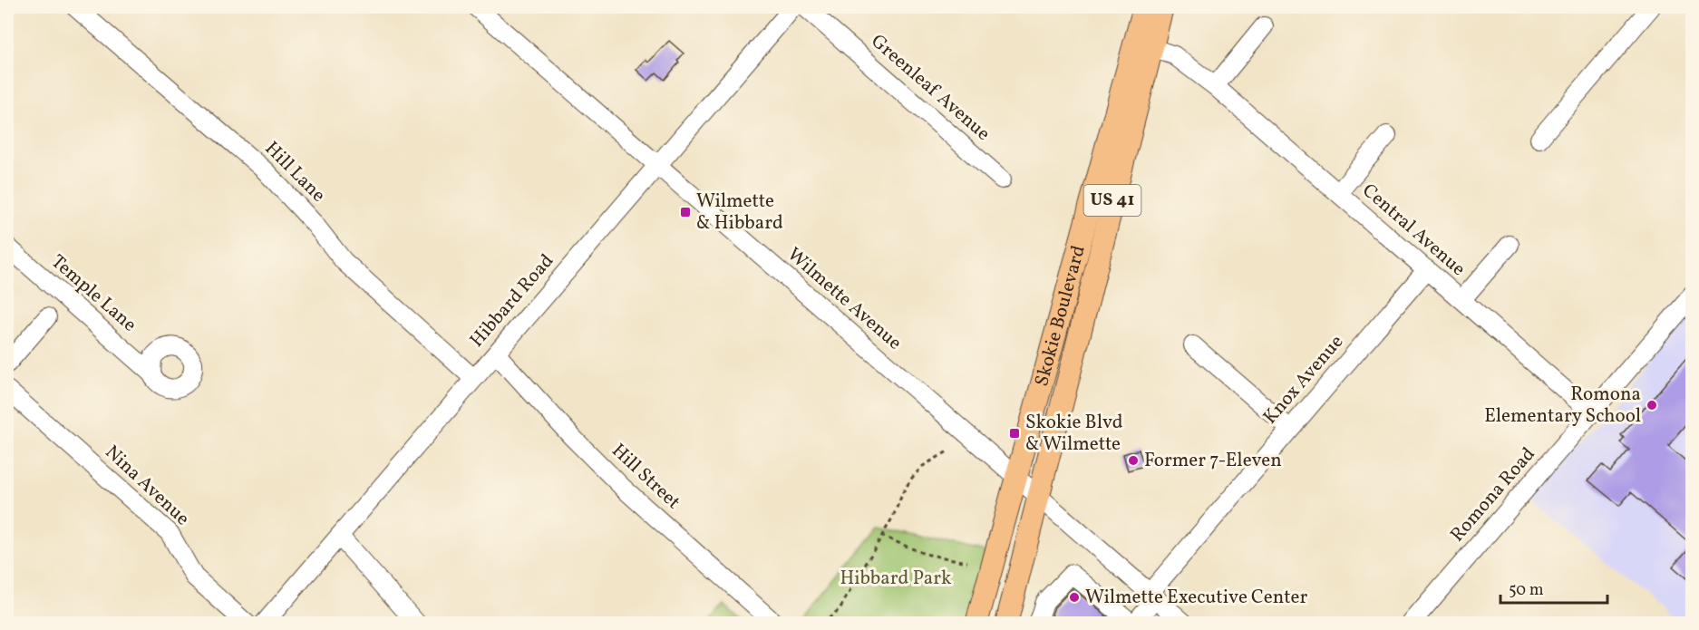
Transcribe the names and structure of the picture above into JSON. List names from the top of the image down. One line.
{"streets":{"main road":["US 41","Skokie Boulevard"],"street":["Greenleaf Avenue","Hill Lane","Central Avenue","Temple Lane","Wilmette Avenue","Hibbard Road","Knox Avenue","Hill Street","Nina Avenue","Romona Road"]},"crossings":[["Hill Lane","Hibbard Road"],["Central Avenue","Skokie Boulevard"],["Central Avenue","Knox Avenue"],["Central Avenue","Romona Road"],["Wilmette Avenue","Hibbard Road"],["Wilmette Avenue","Skokie Boulevard"],["Wilmette Avenue","Knox Avenue"],["Hibbard Road","Hill Street"]],"parks":["Hibbard Park"],"places":{"transit":["Wilmette & Hibbard","Skokie Blvd & Wilmette"],"other":["Romona Elementary School","Former 7-Eleven","Wilmette Executive Center"]},"scale_bar":"50 m"}
